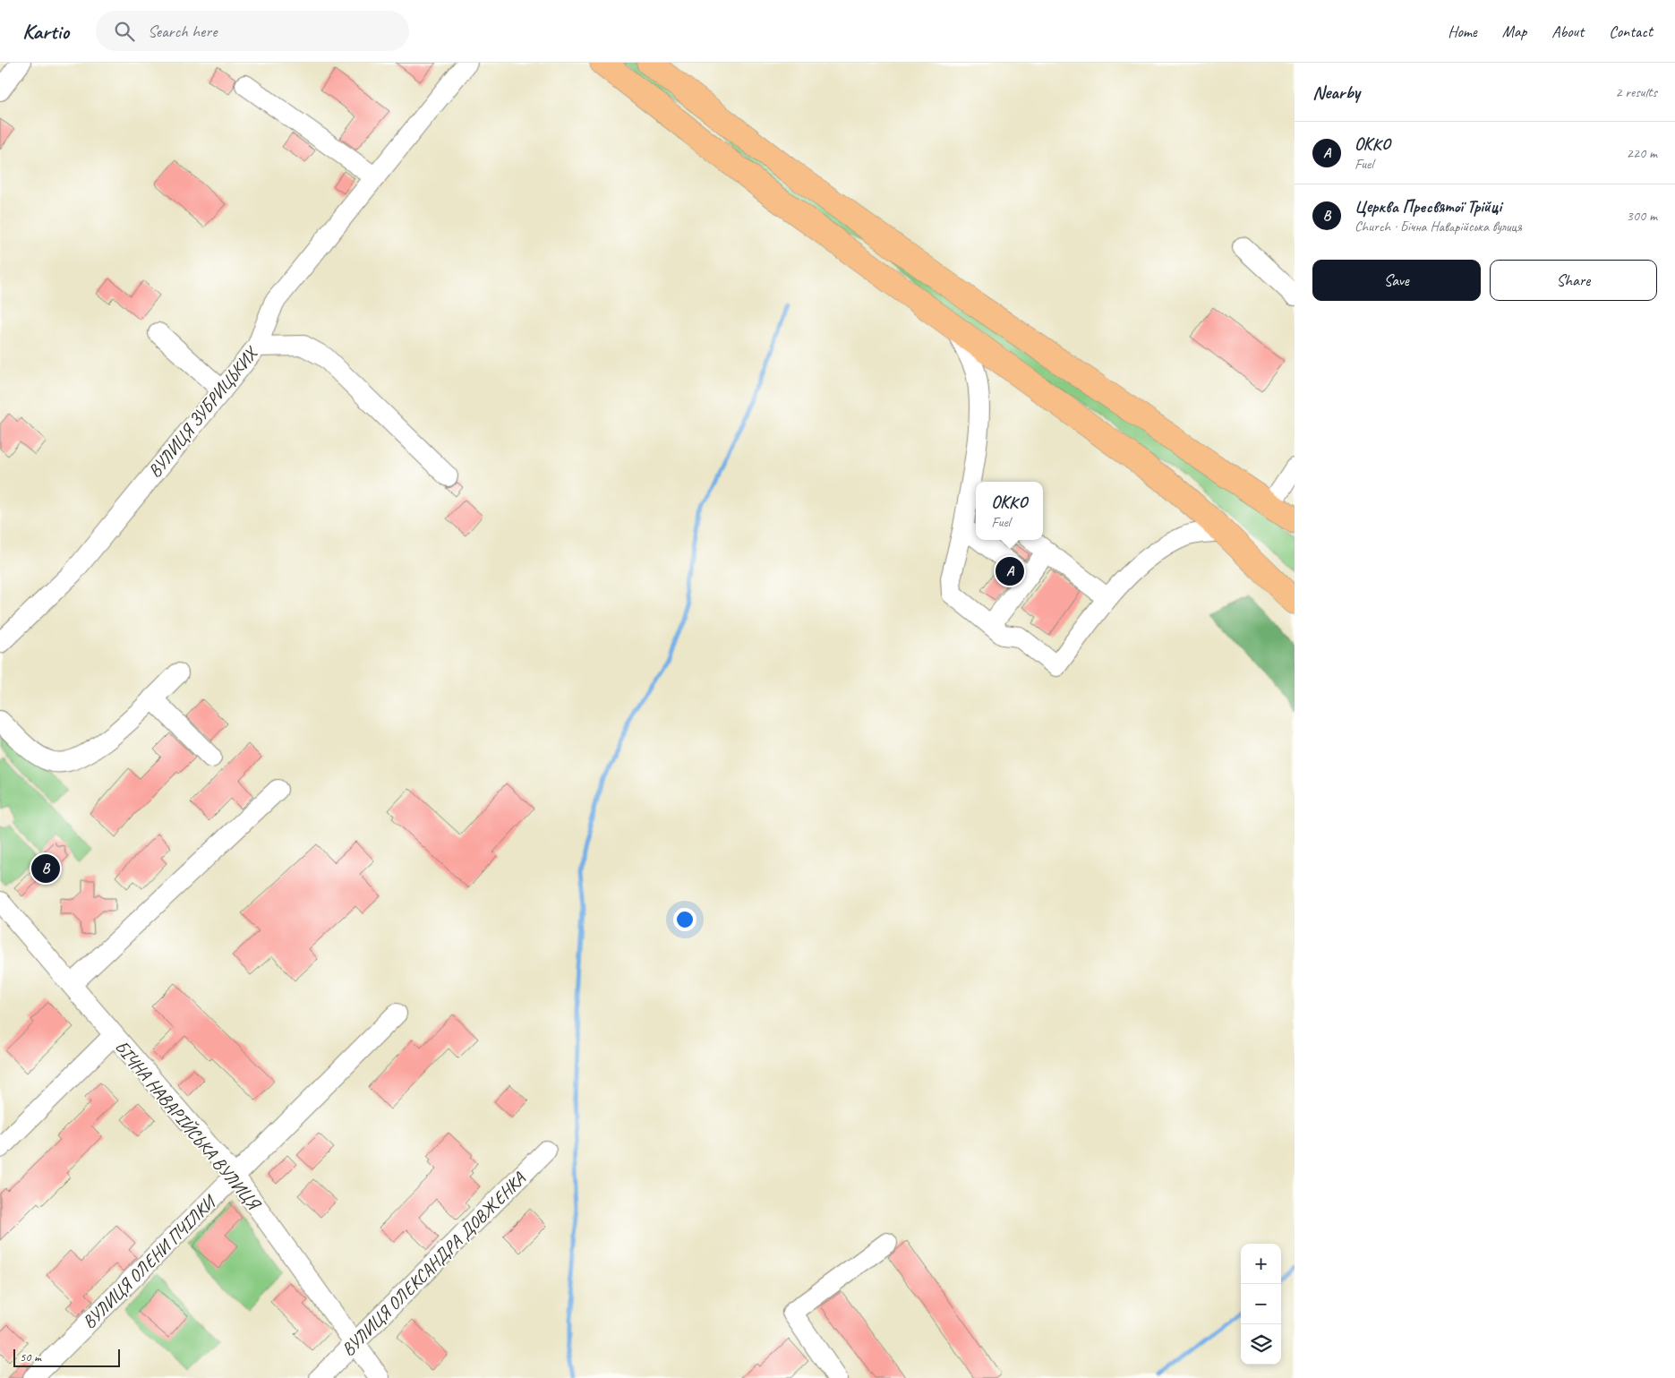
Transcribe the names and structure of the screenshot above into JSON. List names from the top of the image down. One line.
{"streets":{"street":["ВУЛИЦЯ ЗУБРИЦЬКИХ","БІЧНА НАВАРІЙСЬКА ВУЛИЦЯ","ВУЛИЦЯ ОЛЕНИ ПЧІЛКИ","ВУЛИЦЯ ОЛЕКСАНДРА ДОВЖЕНКА"]},"crossings":[["БІЧНА НАВАРІЙСЬКА ВУЛИЦЯ","ВУЛИЦЯ ОЛЕНИ ПЧІЛКИ"],["БІЧНА НАВАРІЙСЬКА ВУЛИЦЯ","ВУЛИЦЯ ОЛЕКСАНДРА ДОВЖЕНКА"]],"scale_bar":"50 m","page":{"header":"Kartio","search":"Search here","nav":["Home","Map","About","Contact"],"heading":["Nearby","2 results"],"list":[{"mark":"A","name":"ОККО","note":"Fuel","value":"220 m"},{"mark":"B","name":"Церква Пресвятої Трійці","note":"Church · Бічна Наварійська вулиця","value":"300 m"}],"buttons":["Save","Share"],"popup":["ОККО","Fuel"],"pins":["A","B"],"map_buttons":["+","−"],"scale":"50 m"}}
